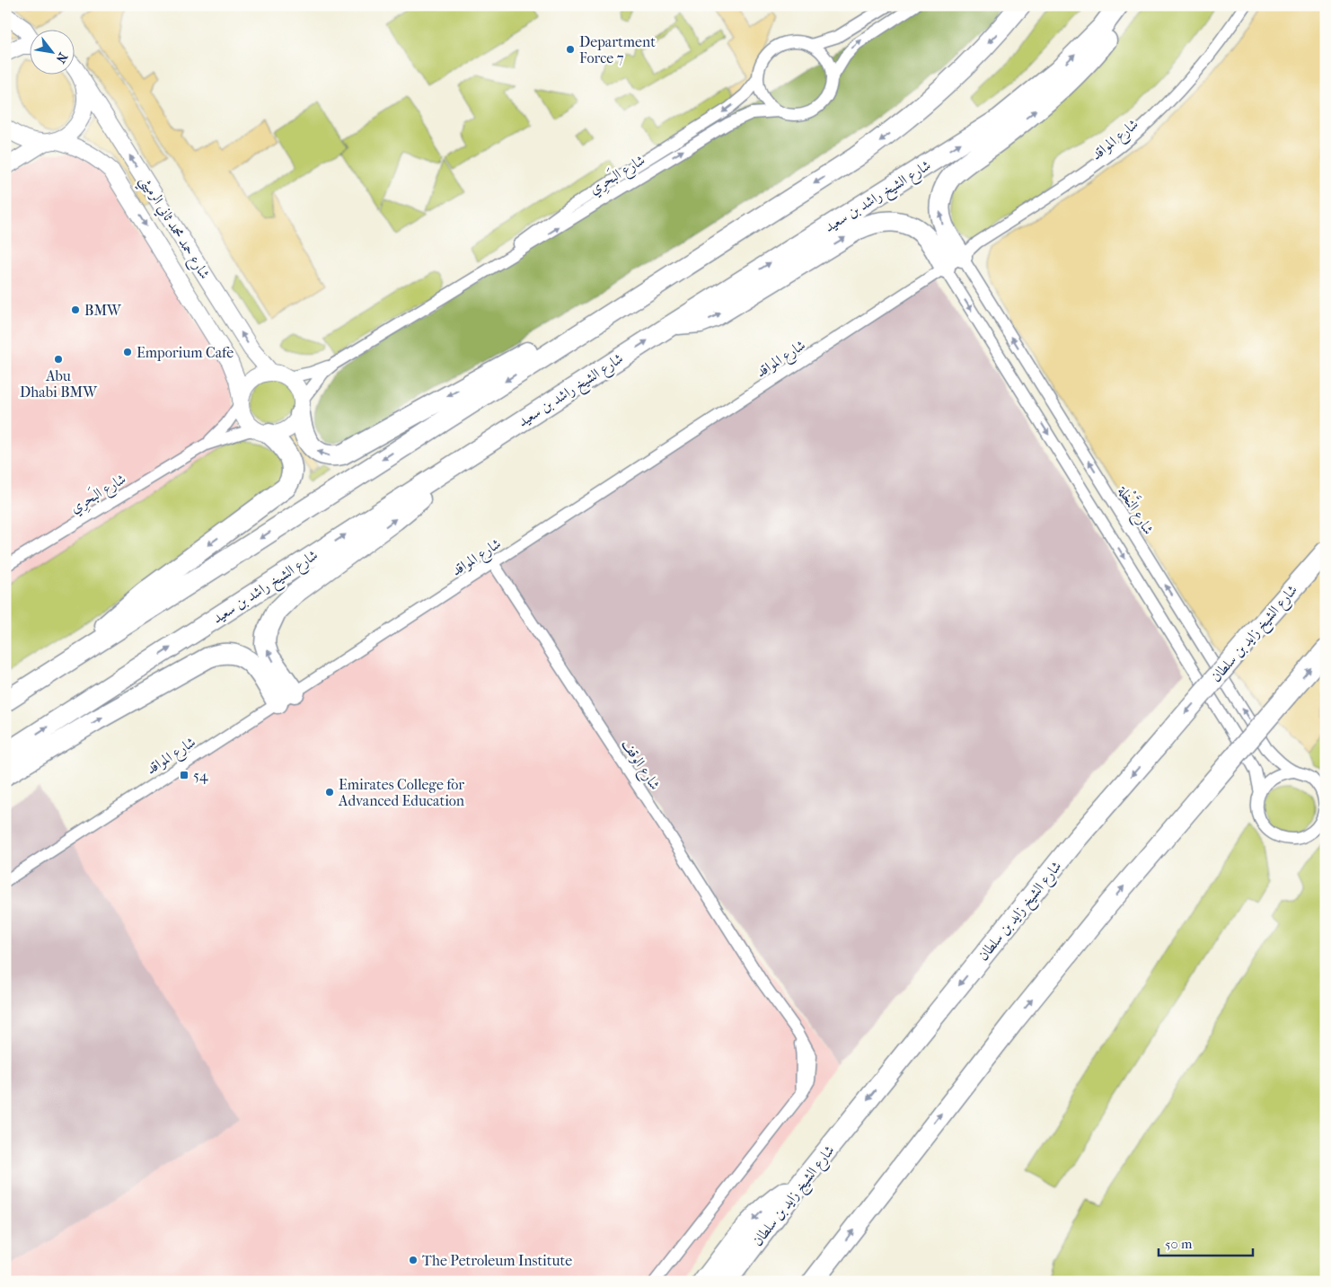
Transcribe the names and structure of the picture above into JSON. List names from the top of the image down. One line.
{"streets":{"highway":["شارع الشيخ راشد بن سعيد","شارع الشيخ زايد بن سلطان"],"main road":["شارع حمد محمد ثاني الرميثي"],"street":["شارع المواقد","شارع البَحرِي","شارع النَّخْلة","شارع الوقف"]},"crossings":[["شارع المواقد","شارع النَّخْلة"],["شارع المواقد","شارع الوقف"],["شارع البَحرِي","شارع حمد محمد ثاني الرميثي"]],"places":{"other":["Department Force 7","BMW","Emporium Cafe","Abu Dhabi BMW","Emirates College for Advanced Education","The Petroleum Institute"],"transit":["54"]},"scale_bar":"50 m","north":"bottom right"}
